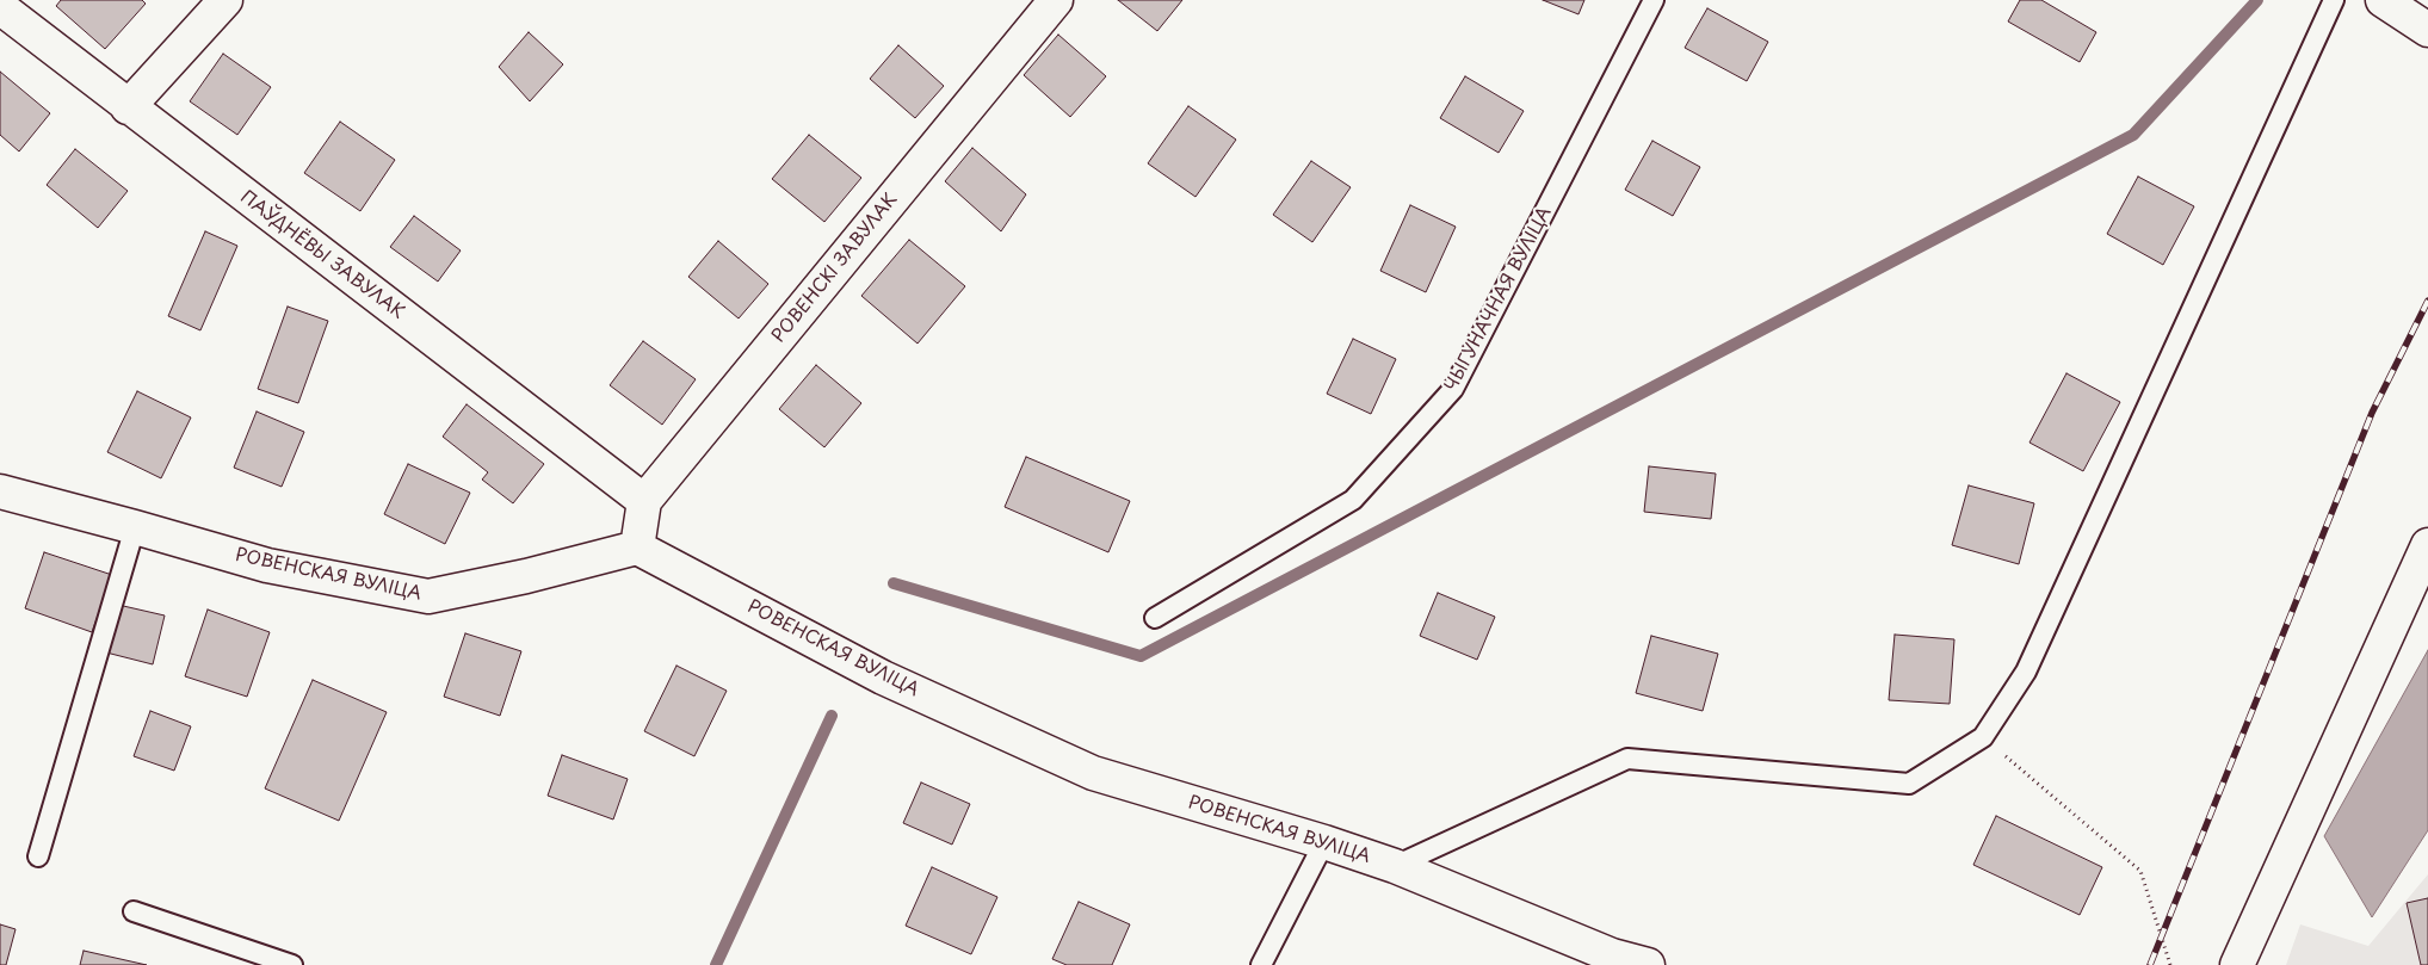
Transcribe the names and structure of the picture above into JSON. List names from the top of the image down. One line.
{"streets":{"street":["ПАЎДНЁВЫ ЗАВУЛАК","РОВЕНСКІ ЗАВУЛАК","РОВЕНСКАЯ ВУЛІЦА"],"lane":["ЧЫГУНАЧНАЯ ВУЛІЦА"]},"crossings":[["ПАЎДНЁВЫ ЗАВУЛАК","РОВЕНСКІ ЗАВУЛАК"]]}
